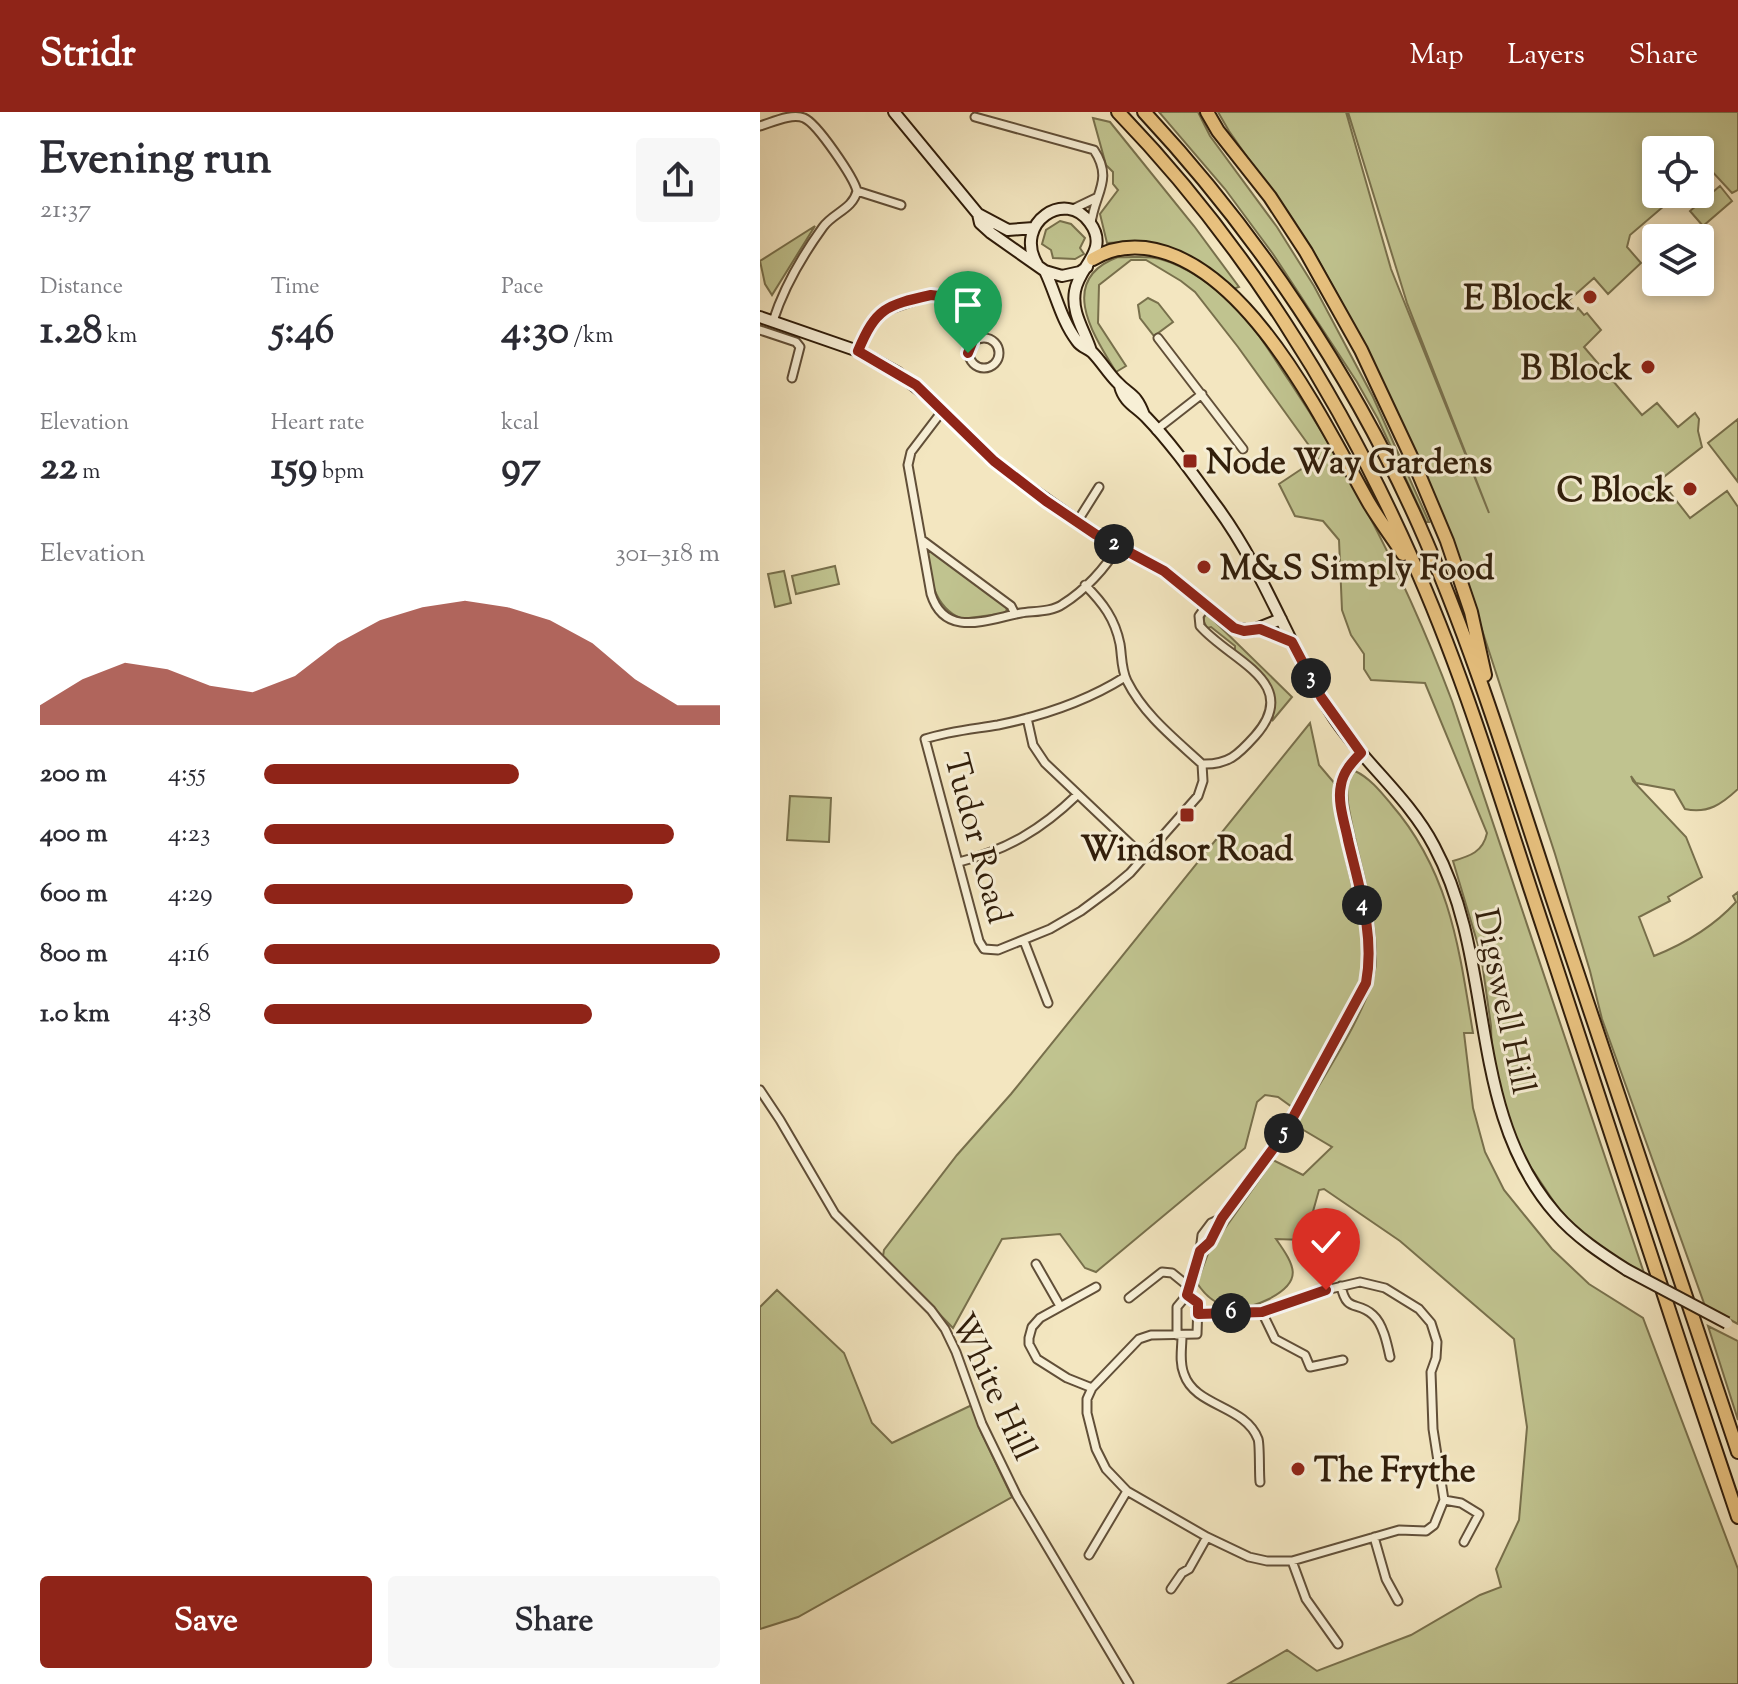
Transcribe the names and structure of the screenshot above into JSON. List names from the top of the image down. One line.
{"streets":{"main road":["Digswell Hill"],"street":["Tudor Road","White Hill"]},"places":{"other":["E Block","B Block","C Block","M&S Simply Food","The Frythe"],"transit":["Node Way Gardens","Windsor Road"]},"page":{"header":"Stridr","nav":["Map","Layers","Share"],"heading":["Evening run","21:37"],"stats":[["Distance","1.28 km"],["Time","5:46"],["Pace","4:30 /km"],["Elevation","22 m"],["Heart rate","159 bpm"],["kcal","97"]],"chart":["Elevation","301–318 m"],"pins":["2","3","4","5","6"],"list":[{"name":"200 m","note":"4:55"},{"name":"400 m","note":"4:23"},{"name":"600 m","note":"4:29"},{"name":"800 m","note":"4:16"},{"name":"1.0 km","note":"4:38"}],"buttons":["Save","Share"]}}
